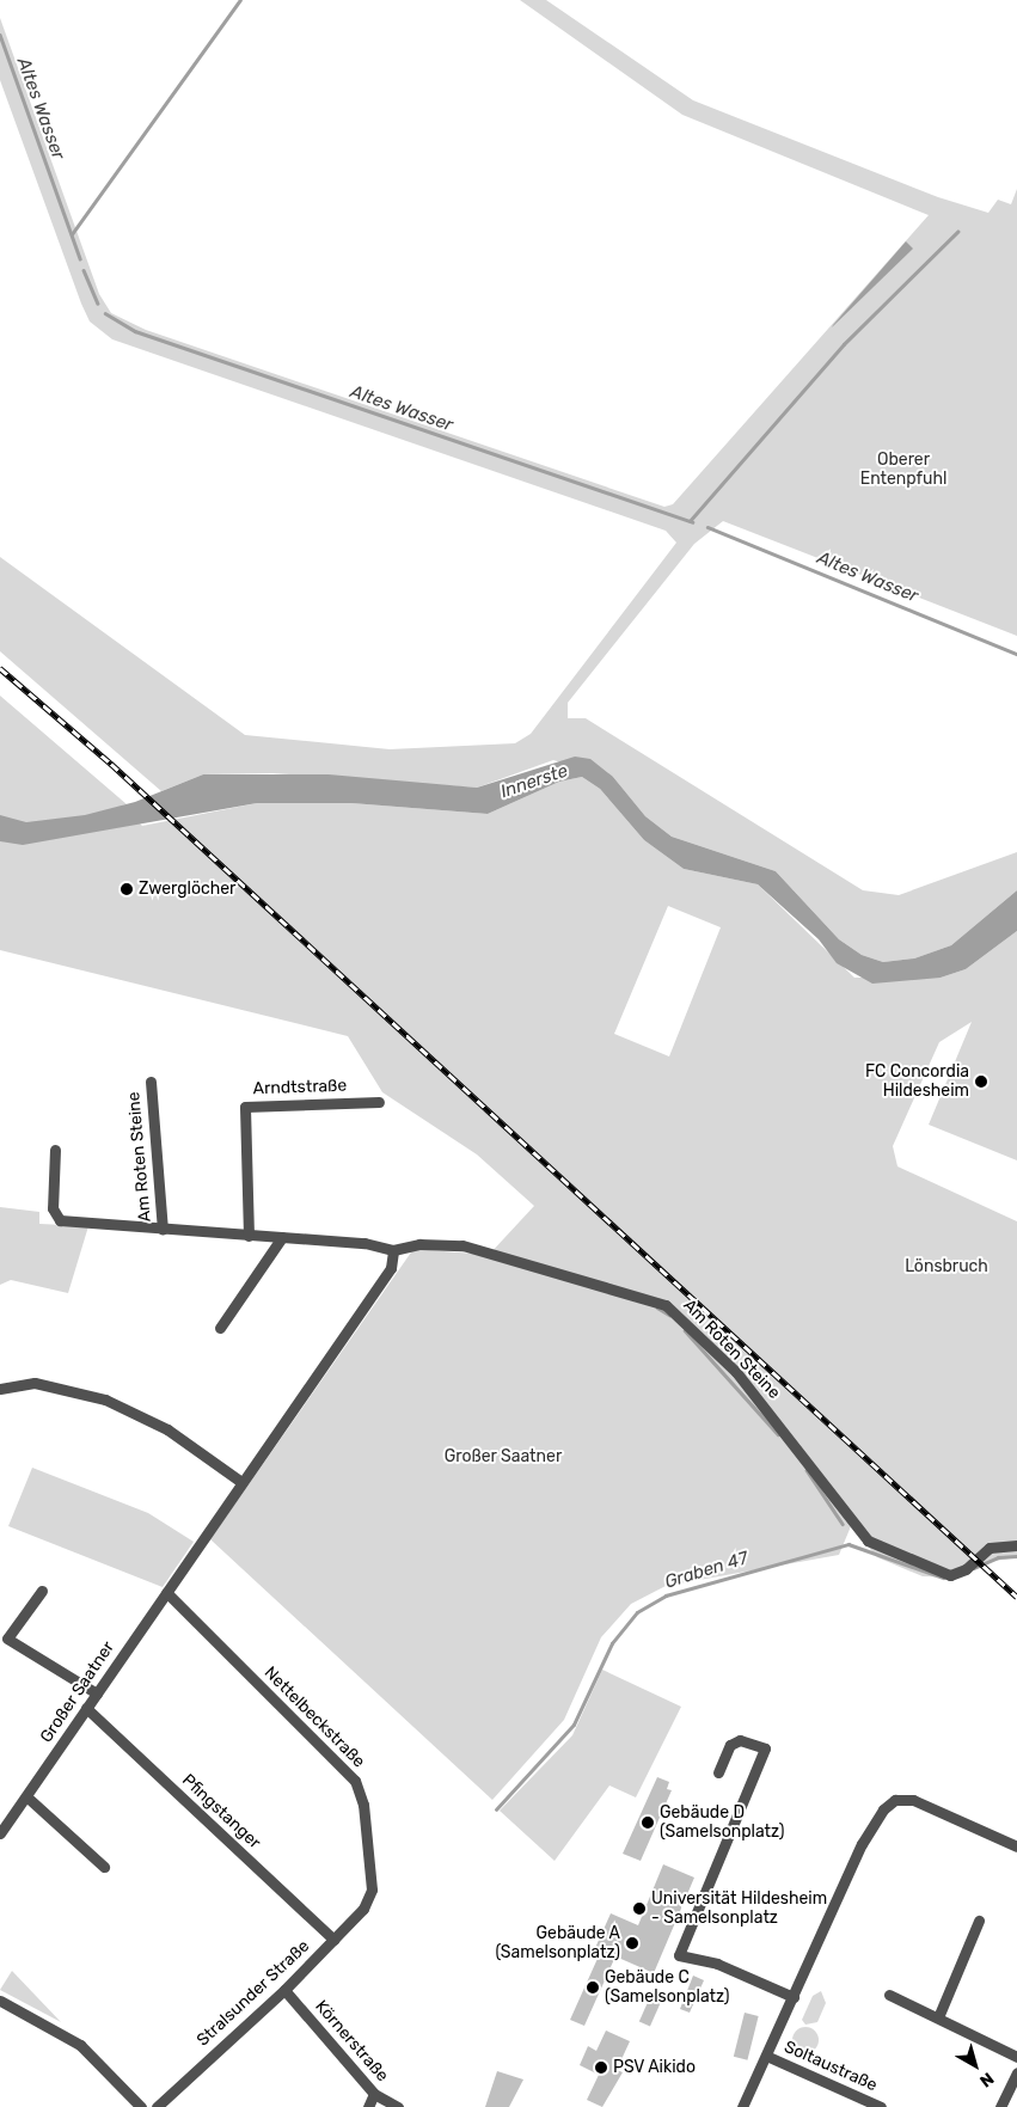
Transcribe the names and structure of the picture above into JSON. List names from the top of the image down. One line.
{"streets":{"street":["Arndtstraße","Am Roten Steine","Großer Saatner","Nettelbeckstraße","Pfingstanger","Stralsunder Straße","Körnerstraße","Soltaustraße"]},"crossings":[["Arndtstraße","Am Roten Steine"],["Am Roten Steine","Großer Saatner"],["Großer Saatner","Nettelbeckstraße"],["Großer Saatner","Pfingstanger"],["Nettelbeckstraße","Stralsunder Straße"],["Pfingstanger","Stralsunder Straße"],["Stralsunder Straße","Körnerstraße"]],"water":["Altes Wasser","Innerste","Graben 47"],"parks":["Oberer Entenpfuhl","Lönsbruch","Großer Saatner"],"places":["Zwerglöcher","FC Concordia Hildesheim","Gebäude D (Samelsonplatz)","Universität Hildesheim - Samelsonplatz","Gebäude A (Samelsonplatz)","Gebäude C (Samelsonplatz)","PSV Aikido"],"north":"bottom right"}
